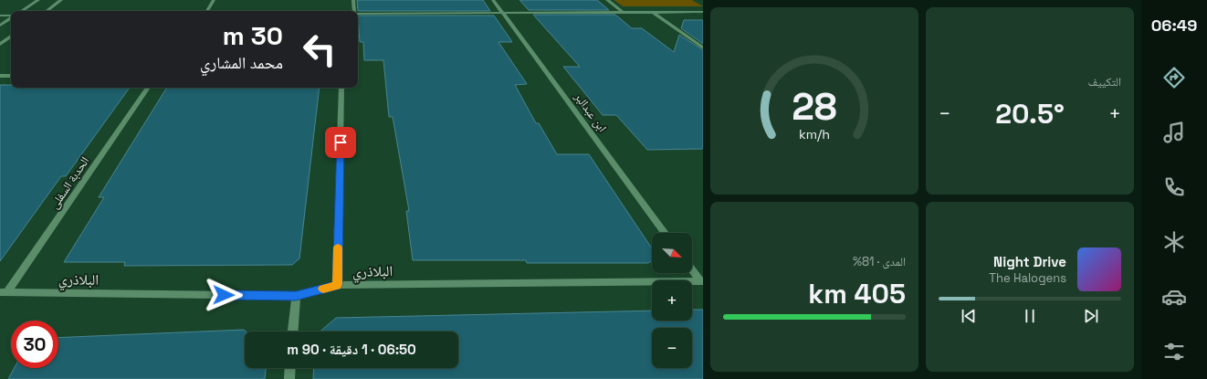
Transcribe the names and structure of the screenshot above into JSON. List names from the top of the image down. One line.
{"streets":{"street":["ابن عبدالبر","الحدبة السفلى","البلاذري"]},"crossings":[["الحدبة السفلى","البلاذري"]],"north":"bottom right","page":{"tabs":"06:49","tile":["التكييف",["المدى · 81%","405 km"]],"turn":["30 m","محمد المشاري"],"heat":["−","20.5°","+"],"map_buttons":["+","−"],"song":["Night Drive","The Halogens"],"limit":"30","trip":"06:50 · 1 دقيقة · 90 m","gauge":["28","km/h"]}}
